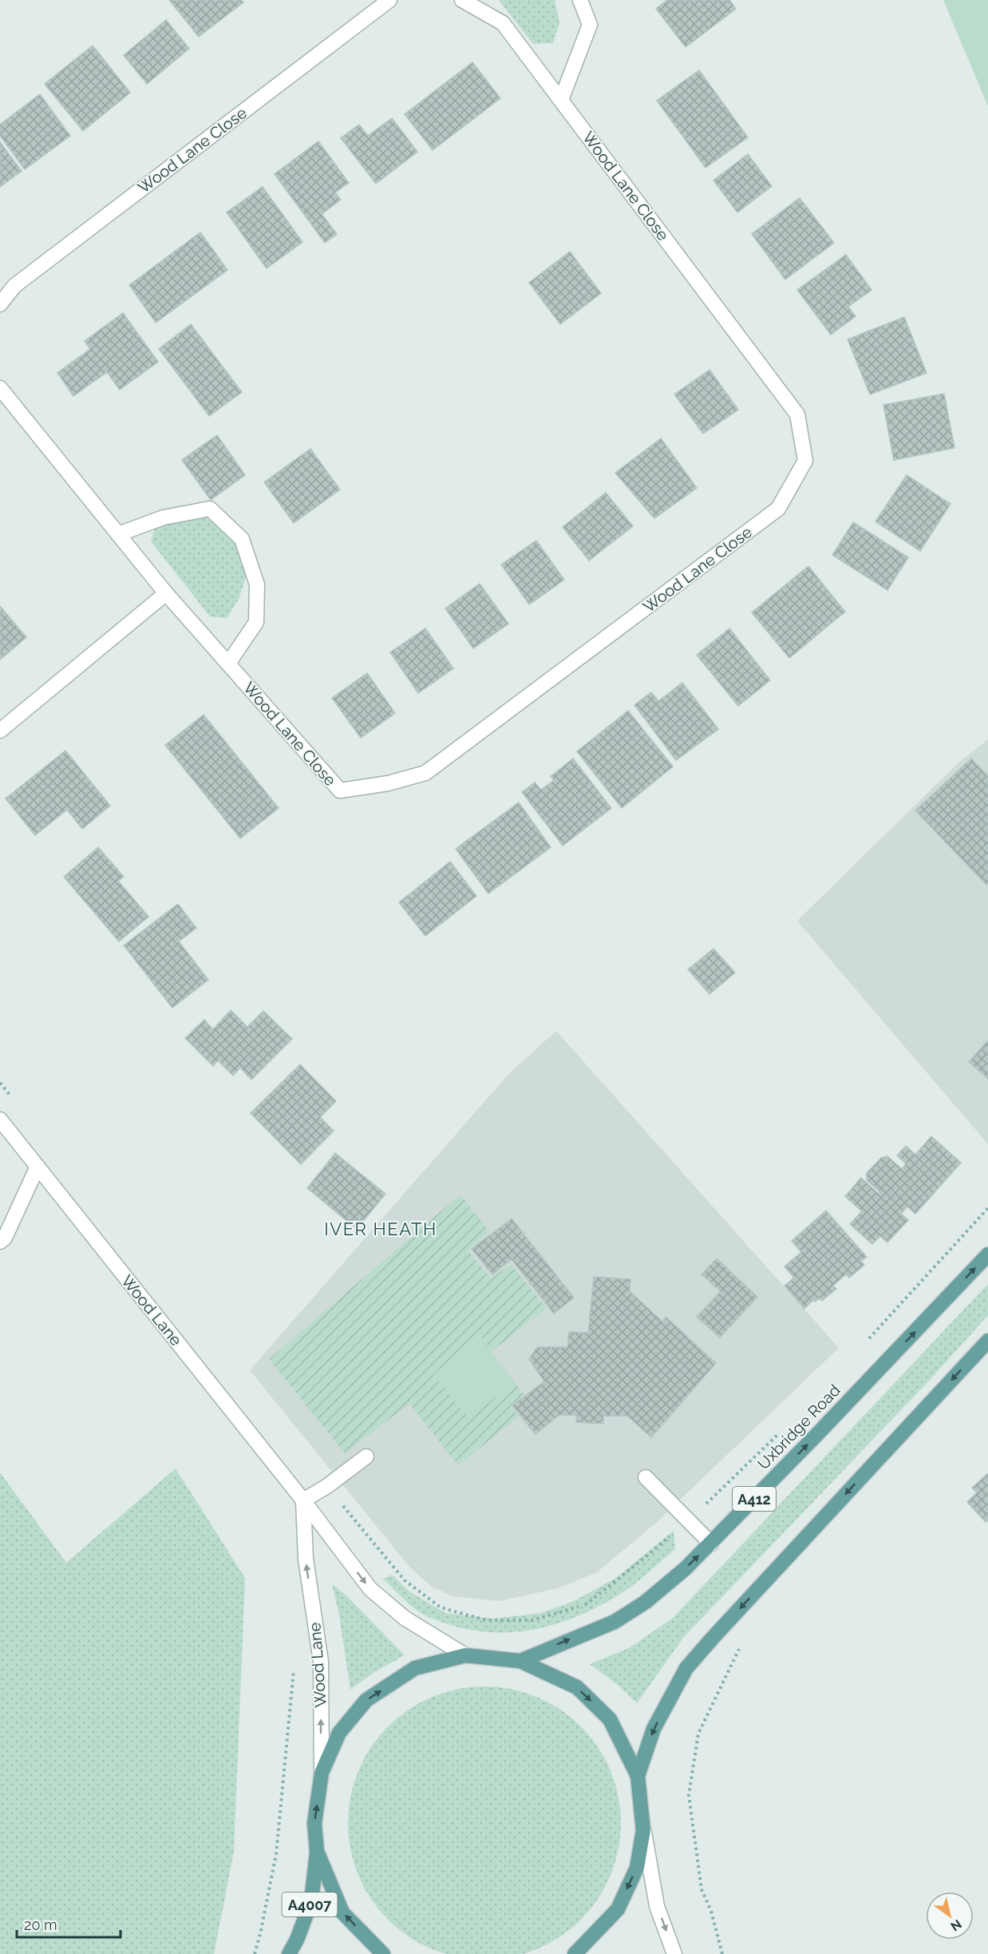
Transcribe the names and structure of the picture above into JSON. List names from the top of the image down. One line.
{"streets":{"main road":["Uxbridge Road","A412","A4007"],"street":["Wood Lane Close","Wood Lane"]},"districts":["IVER HEATH"],"scale_bar":"20 m","north":"bottom right"}
